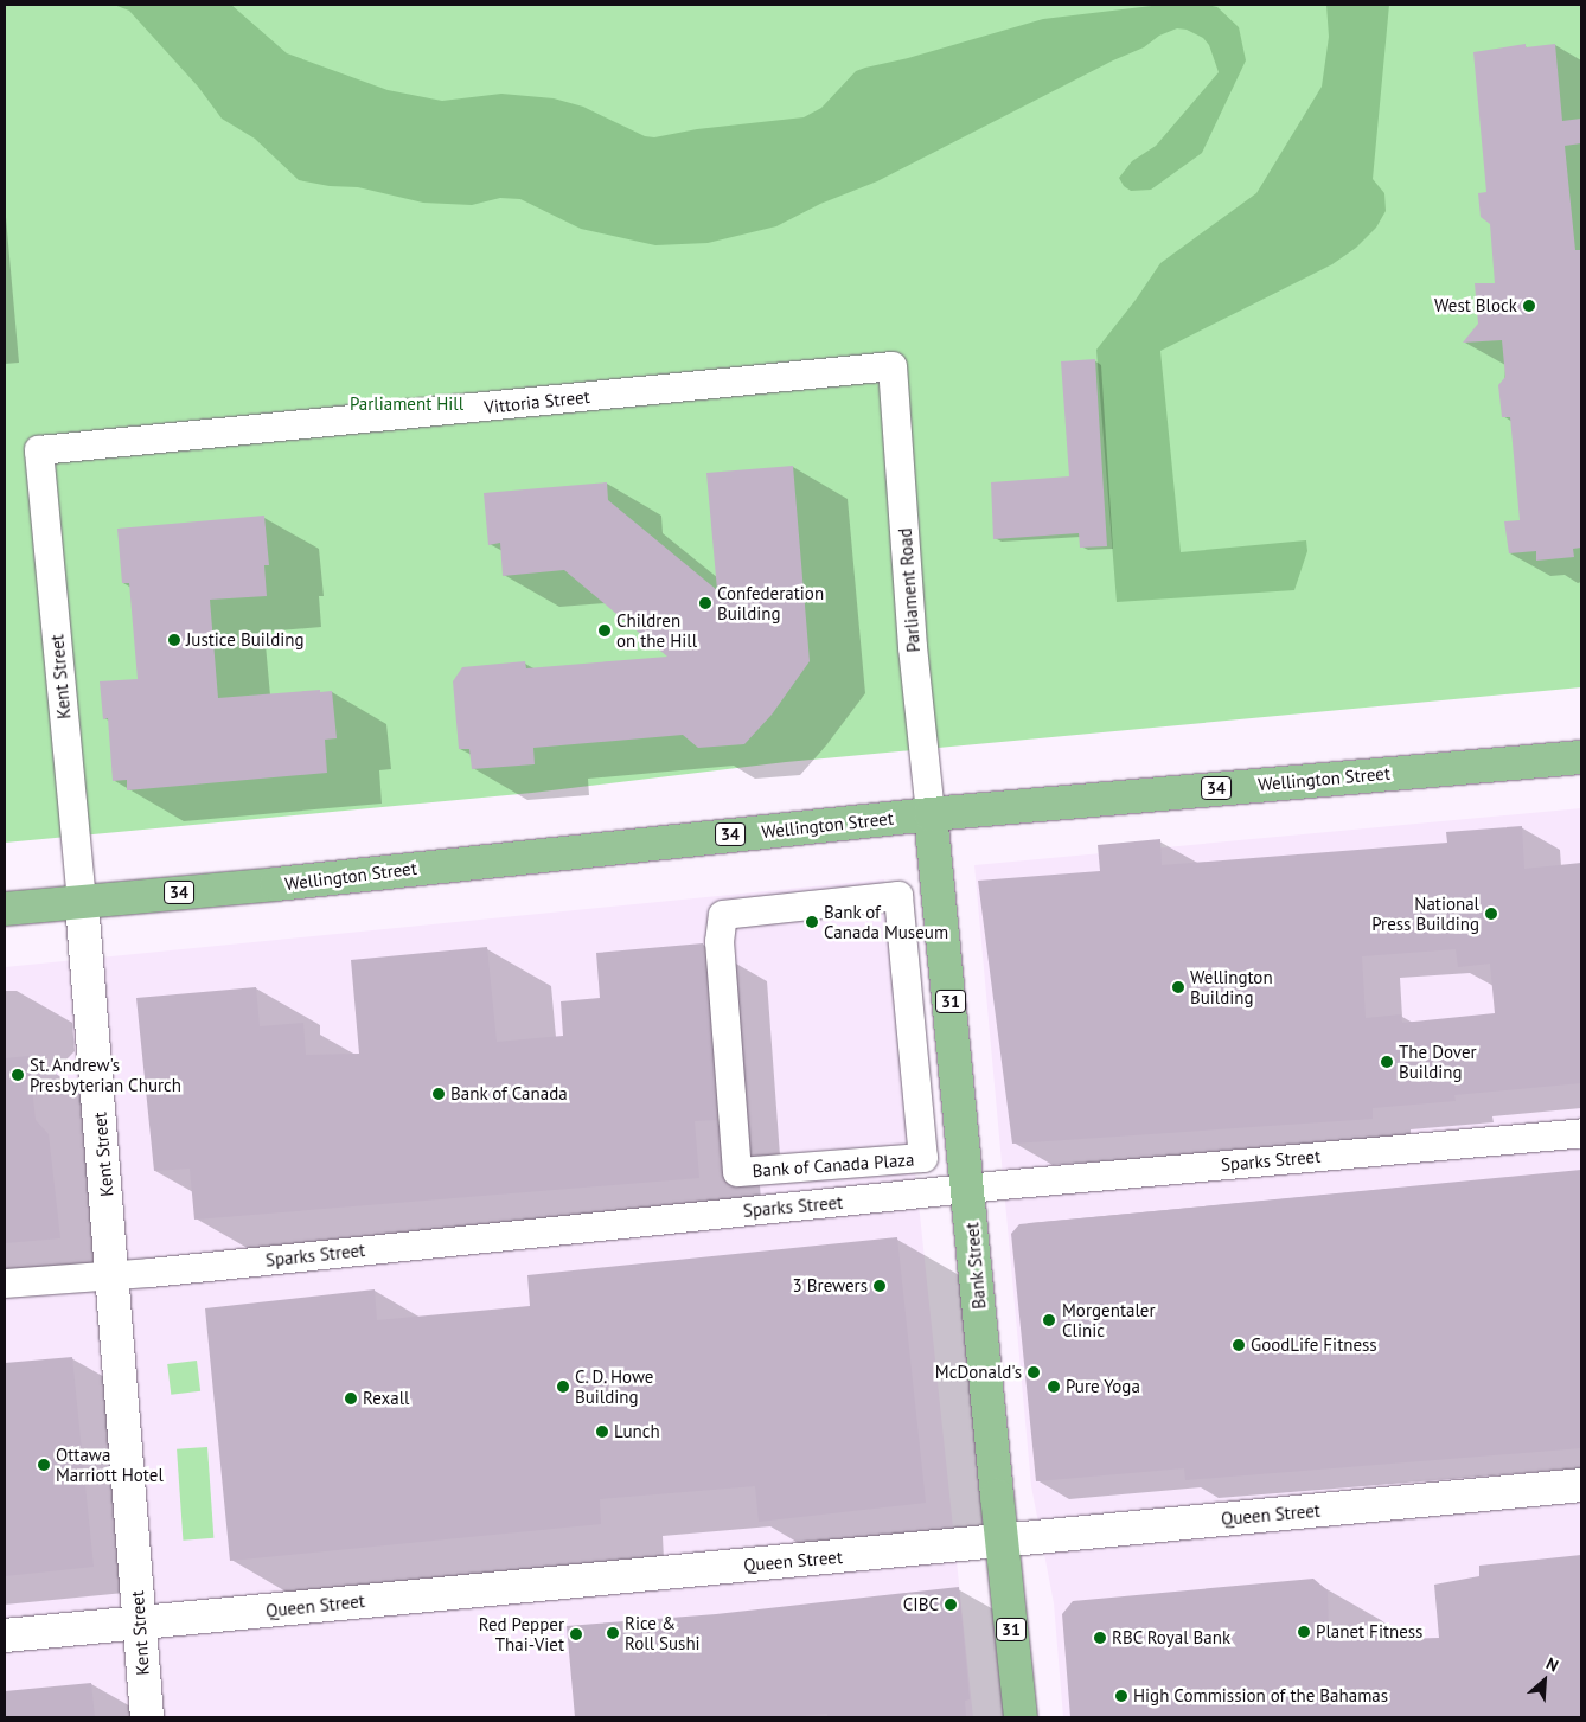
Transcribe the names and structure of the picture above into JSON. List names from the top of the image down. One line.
{"streets":{"main road":["Wellington Street","34","31","Bank Street"],"street":["Vittoria Street","Parliament Road","Kent Street","Sparks Street","Bank of Canada Plaza","Queen Street"]},"crossings":[["Vittoria Street","Parliament Road"],["Vittoria Street","Kent Street"],["Parliament Road","Wellington Street"],["Parliament Road","Bank Street"],["Kent Street","Wellington Street"],["Kent Street","Sparks Street"],["Kent Street","Queen Street"],["Wellington Street","Bank Street"],["Sparks Street","Bank Street"],["Bank Street","Queen Street"]],"parks":["Parliament Hill"],"places":["West Block","Confederation Building","Children on the Hill","Justice Building","National Press Building","Bank of Canada Museum","Wellington Building","The Dover Building","St. Andrew's Presbyterian Church","Bank of Canada","3 Brewers","Morgentaler Clinic","GoodLife Fitness","McDonald's","C. D. Howe Building","Pure Yoga","Rexall","Lunch","Ottawa Marriott Hotel","CIBC","Planet Fitness","Rice & Roll Sushi","Red Pepper Thai-Viet","RBC Royal Bank","High Commission of the Bahamas"],"north":"top right"}
